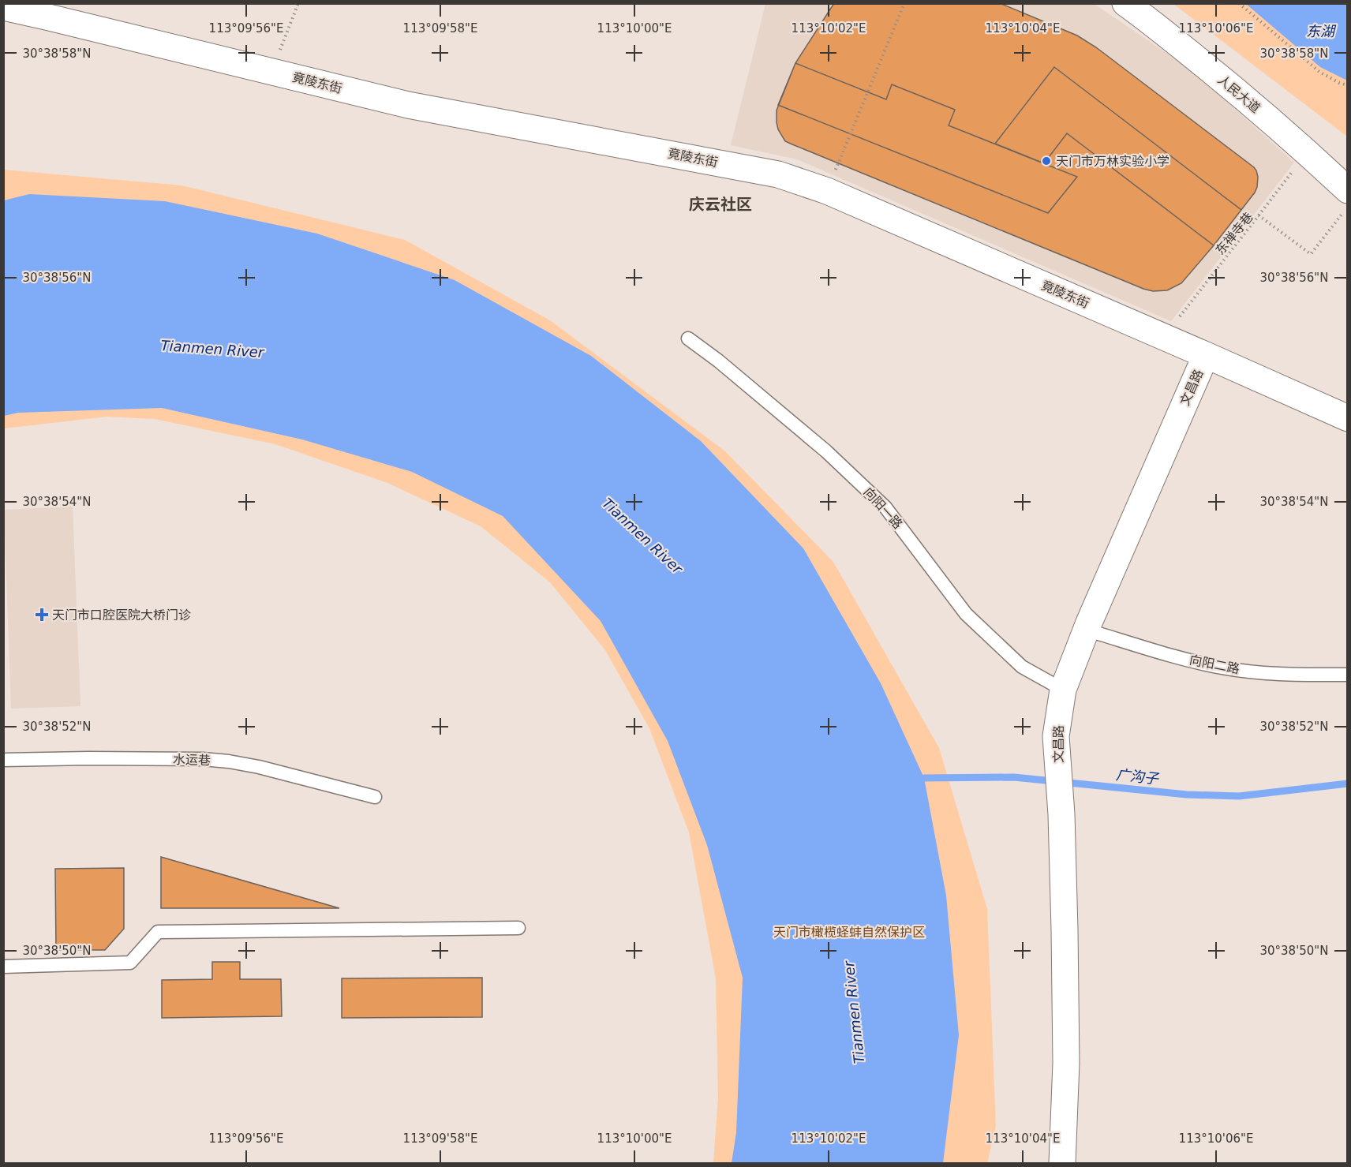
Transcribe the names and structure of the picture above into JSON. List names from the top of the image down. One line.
{"streets":{"street":["竟陵东街","人民大道","文昌路"],"lane":["向阳一路","向阳二路","水运巷"],"path":["东禅寺巷"]},"crossings":[["竟陵东街","东禅寺巷"],["竟陵东街","文昌路"],["人民大道","东禅寺巷"],["文昌路","向阳一路"],["文昌路","向阳二路"]],"districts":["庆云社区"],"water":["东湖","Tianmen River","广沟子"],"parks":["天门市橄榄蛏蚌自然保护区"],"places":{"other":["天门市万林实验小学"],"health":["天门市口腔医院大桥门诊"]},"coordinates":["113°09'56\"E","113°09'58\"E","113°10'00\"E","113°10'02\"E","113°10'04\"E","113°10'06\"E","30°38'58\"N","30°38'56\"N","30°38'54\"N","30°38'52\"N","30°38'50\"N"]}
